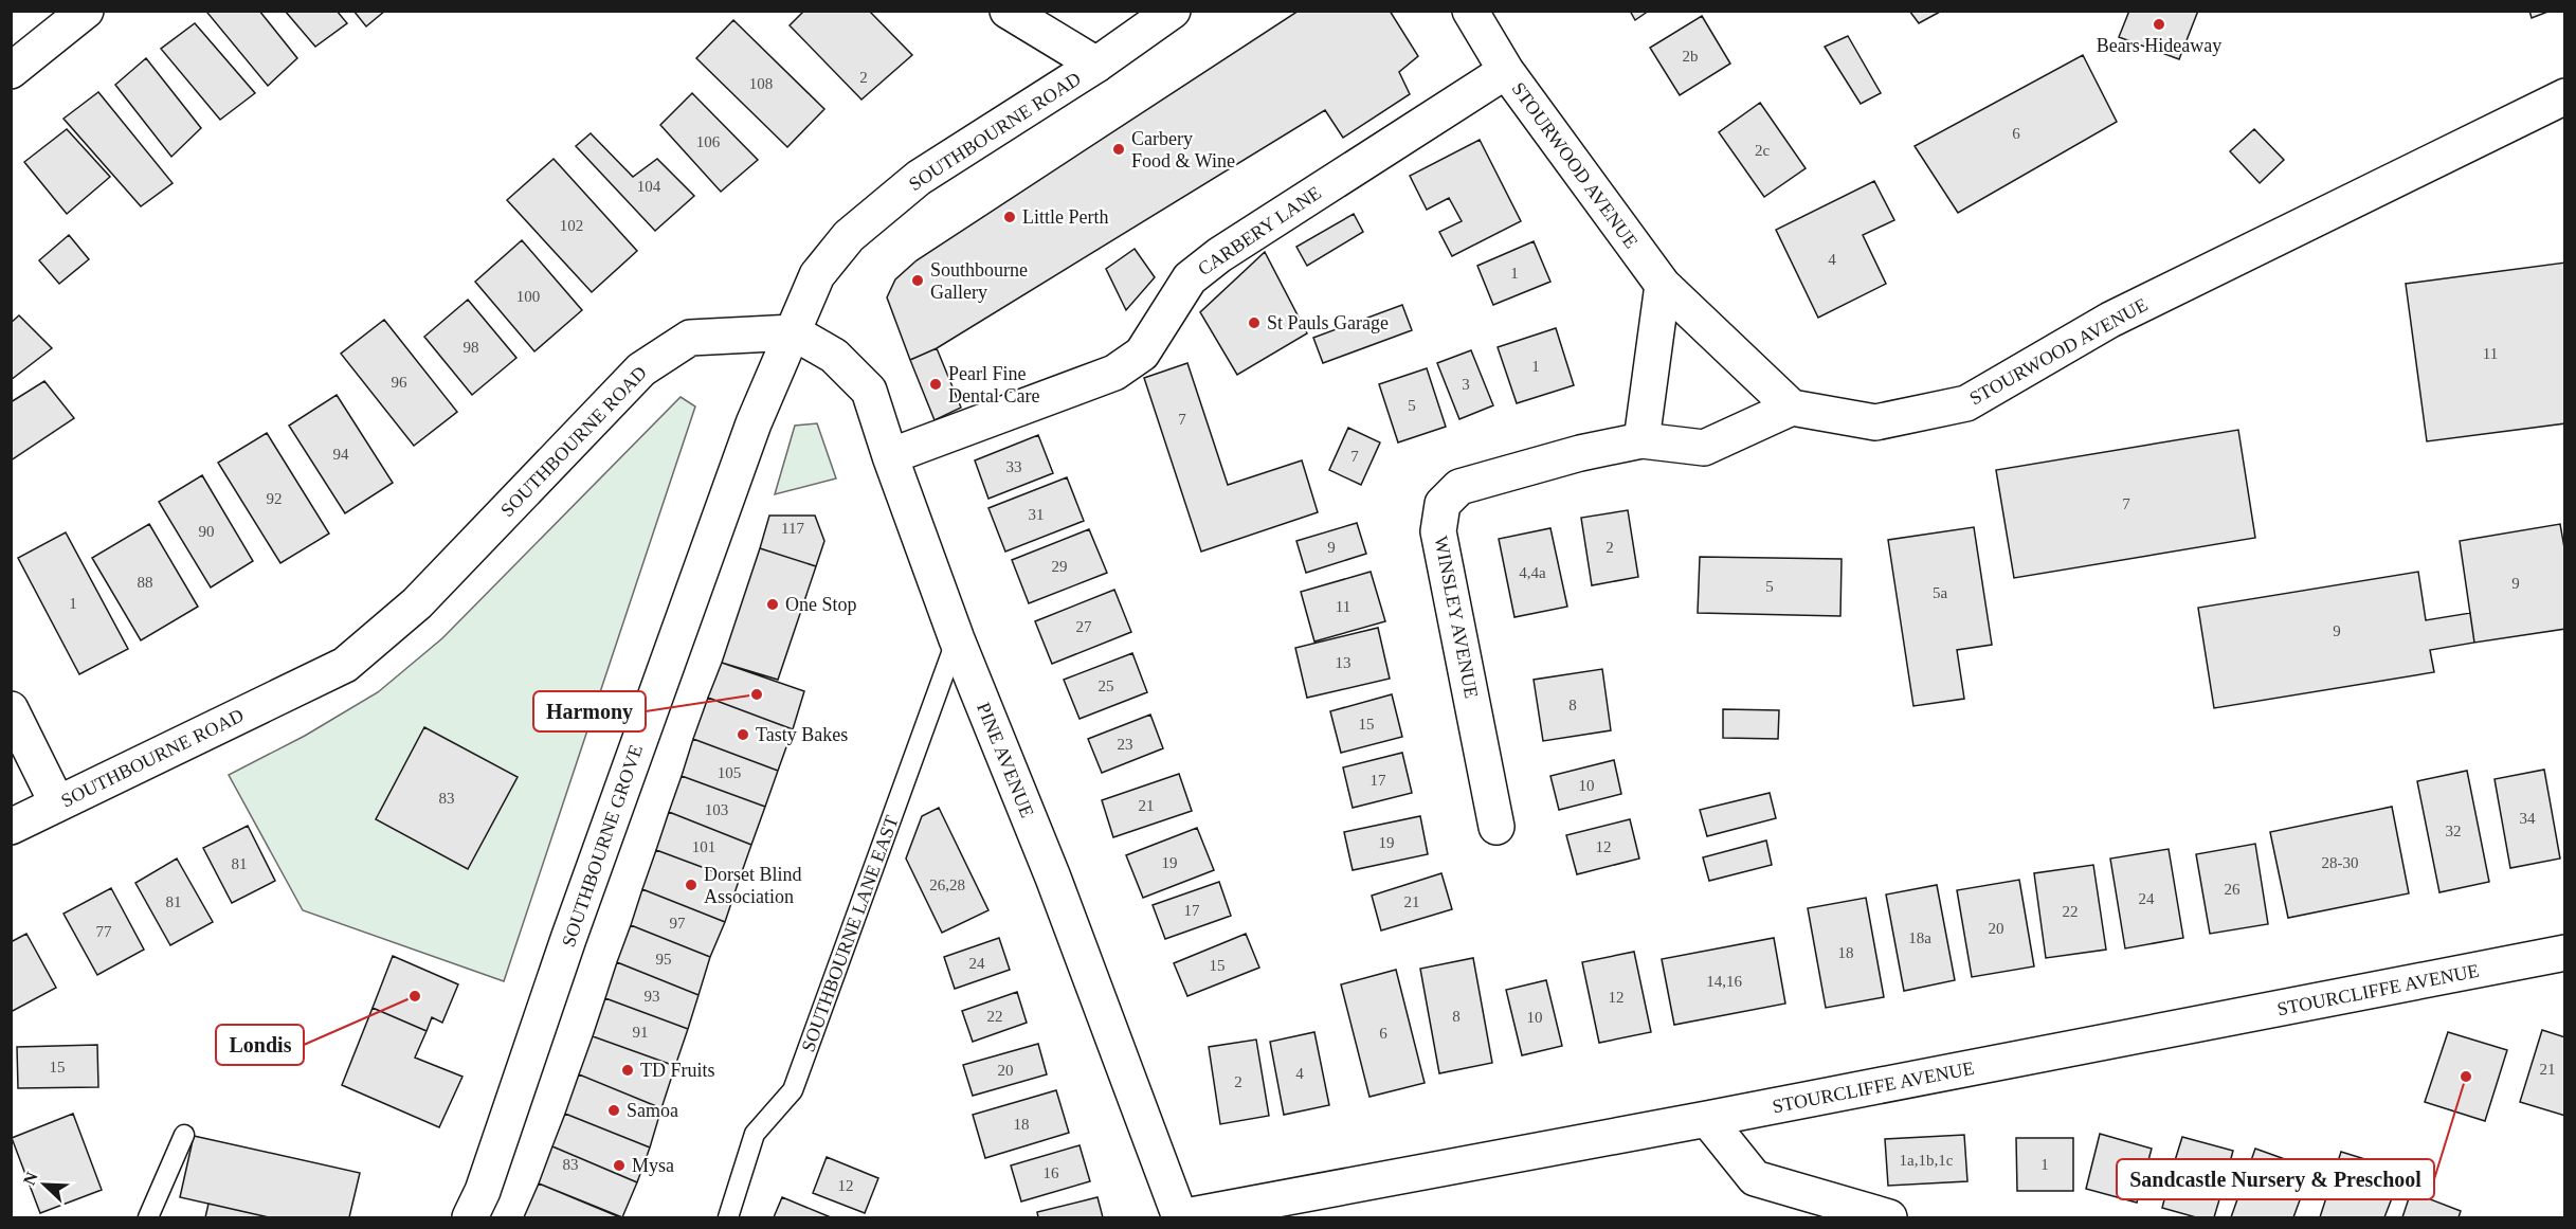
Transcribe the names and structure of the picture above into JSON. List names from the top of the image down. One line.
{"streets":{"street":["SOUTHBOURNE ROAD","STOURWOOD AVENUE","CARBERY LANE","WINSLEY AVENUE","PINE AVENUE","SOUTHBOURNE GROVE","STOURCLIFFE AVENUE"],"lane":["SOUTHBOURNE LANE EAST"]},"crossings":[["SOUTHBOURNE ROAD","PINE AVENUE"],["SOUTHBOURNE ROAD","SOUTHBOURNE GROVE"],["STOURWOOD AVENUE","CARBERY LANE"],["STOURWOOD AVENUE","WINSLEY AVENUE"],["CARBERY LANE","PINE AVENUE"],["PINE AVENUE","SOUTHBOURNE GROVE"],["PINE AVENUE","SOUTHBOURNE LANE EAST"],["PINE AVENUE","STOURCLIFFE AVENUE"]],"places":["Bears Hideaway","Carbery Food & Wine","Little Perth","Southbourne Gallery","St Pauls Garage","Pearl Fine Dental Care","One Stop","Harmony","Tasty Bakes","Dorset Blind Association","Londis","TD Fruits","Sandcastle Nursery & Preschool","Samoa","Mysa"],"house_numbers":["2b","2","108","6","106","2c","104","102","4","1","100","98","11","1","96","3","5","7","94","7","33","92","7","31","117","90","9","2","29","4,4a","88","9","5","5a","1","11","27","9","13","25","8","15","23","105","17","10","83","21","103","34","32","19","101","12","19","28-30","81","26,28","26","24","81","21","17","22","97","20","77","18a","18","95","24","15","14,16","93","12","22","8","10","91","6","15","21","20","4","2","18","1a,1b,1c","83","1","16","12"],"north":"top left"}
